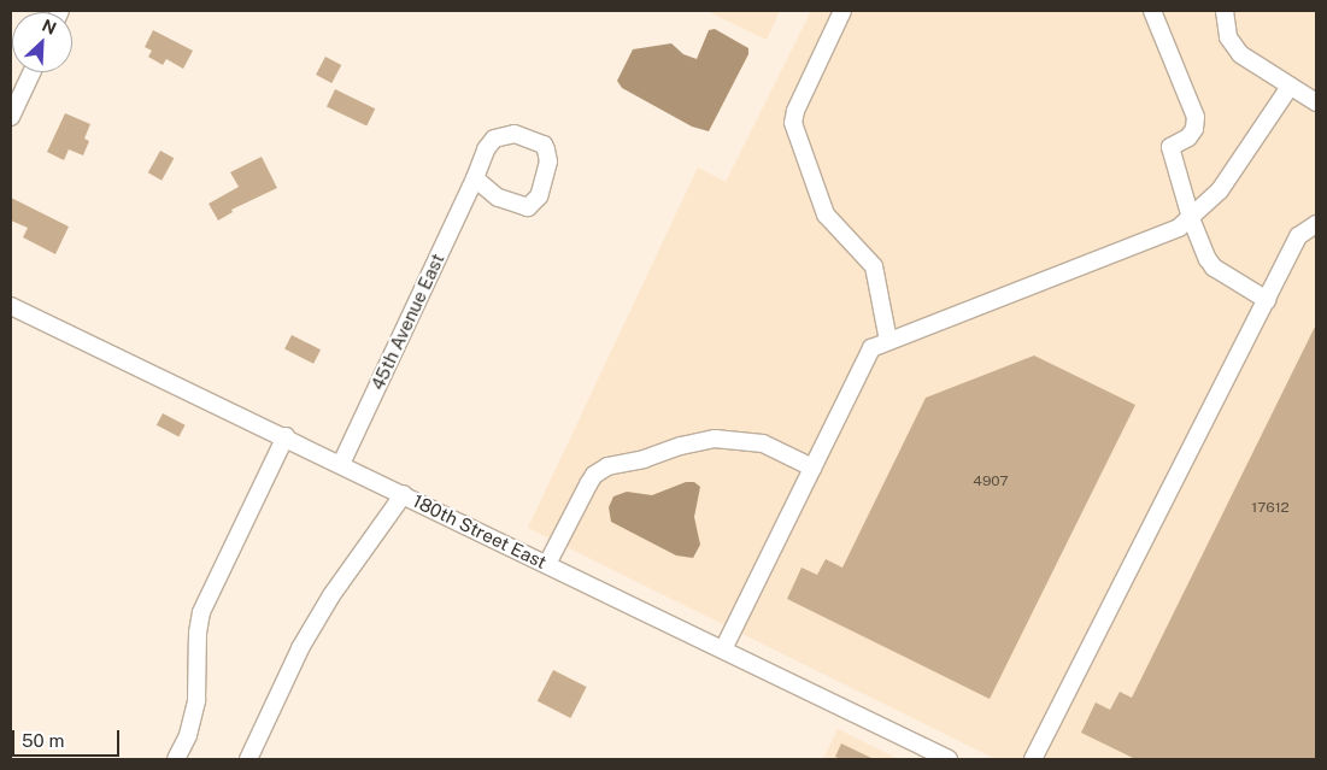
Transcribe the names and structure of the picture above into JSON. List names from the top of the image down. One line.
{"streets":{"street":["45th Avenue East","180th Street East"]},"crossings":[["45th Avenue East","180th Street East"]],"house_numbers":["4907","17612"],"scale_bar":"50 m","north":"top right"}
